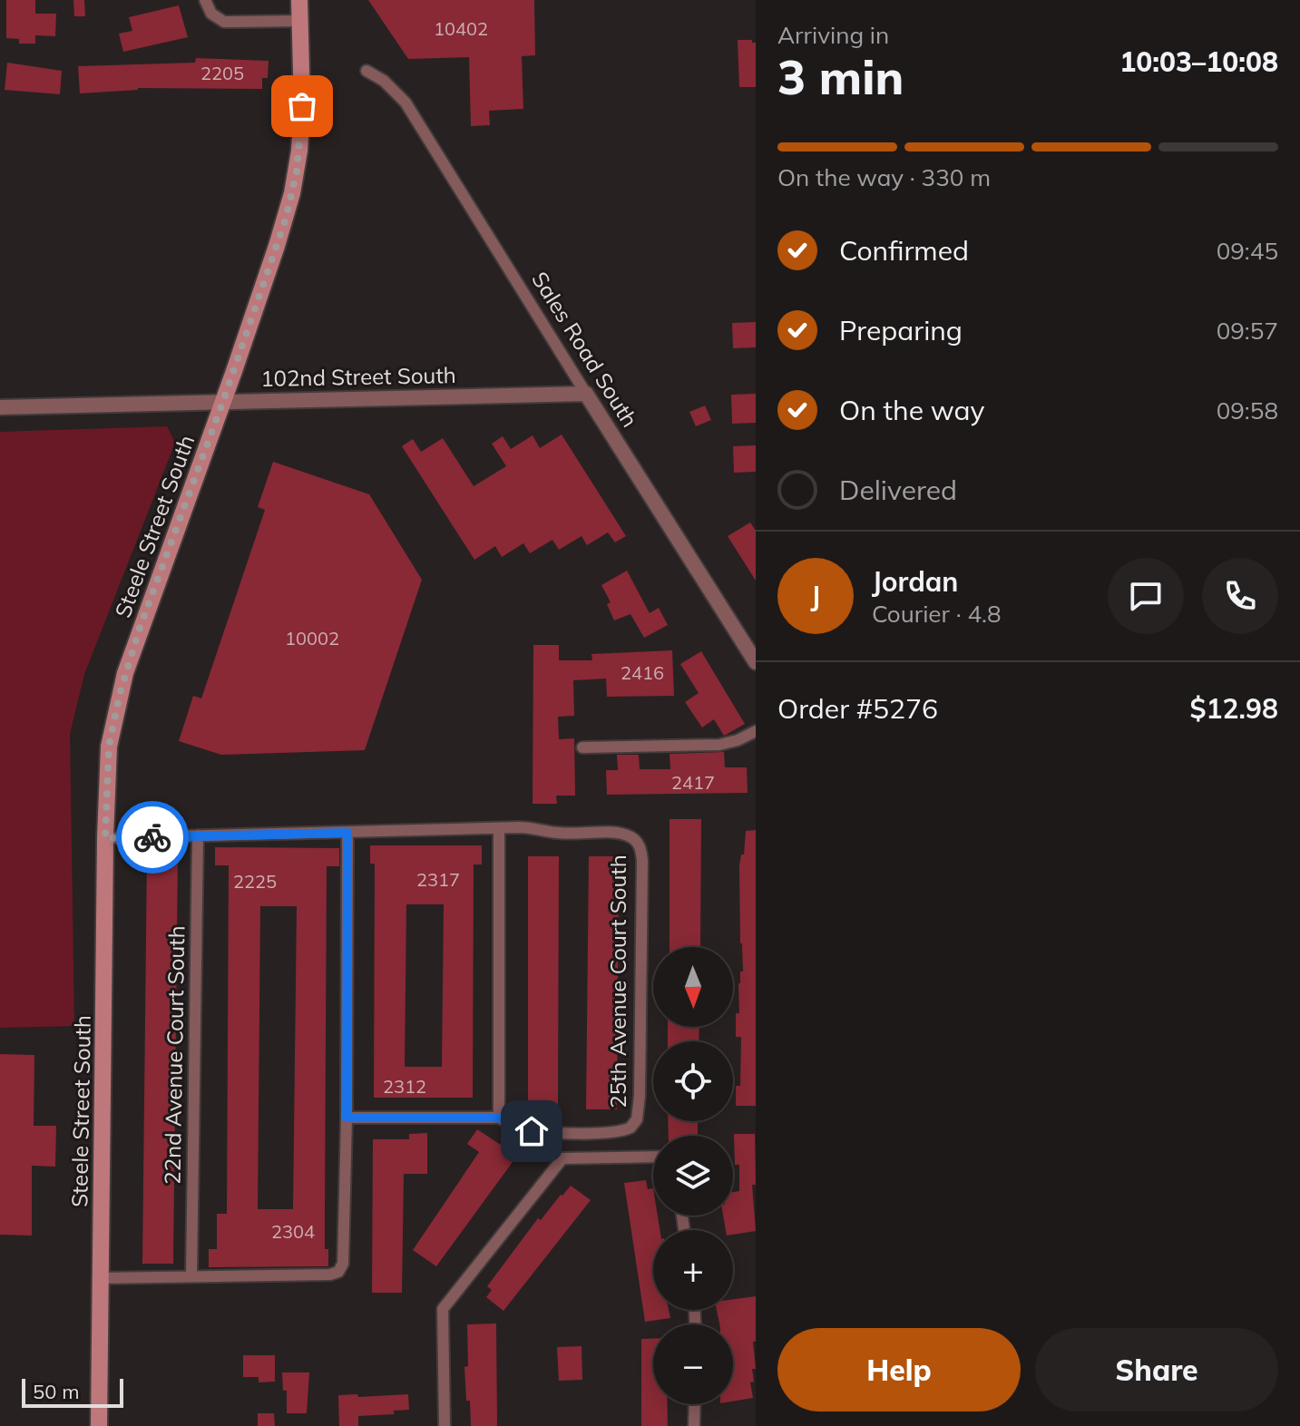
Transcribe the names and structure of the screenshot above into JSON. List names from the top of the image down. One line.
{"streets":{"main road":["Steele Street South"],"street":["Sales Road South","102nd Street South","25th Avenue Court South","22nd Avenue Court South"]},"crossings":[["Sales Road South","102nd Street South"],["102nd Street South","Steele Street South"]],"house_numbers":["10402","2205","10002","2416","2417","2317","2225","2312","2304"],"scale_bar":"50 m","north":"bottom","page":{"heading":["3 min","Arriving in","10:03–10:08"],"panel":["Jordan","Courier · 4.8","Order #5276","$12.98"],"bar":"On the way · 330 m","list":[["Confirmed","09:45"],["Preparing","09:57"],["On the way","09:58"],"Delivered"],"round":"J","map_buttons":["+","−"],"buttons":["Help","Share"],"scale":"50 m"}}
